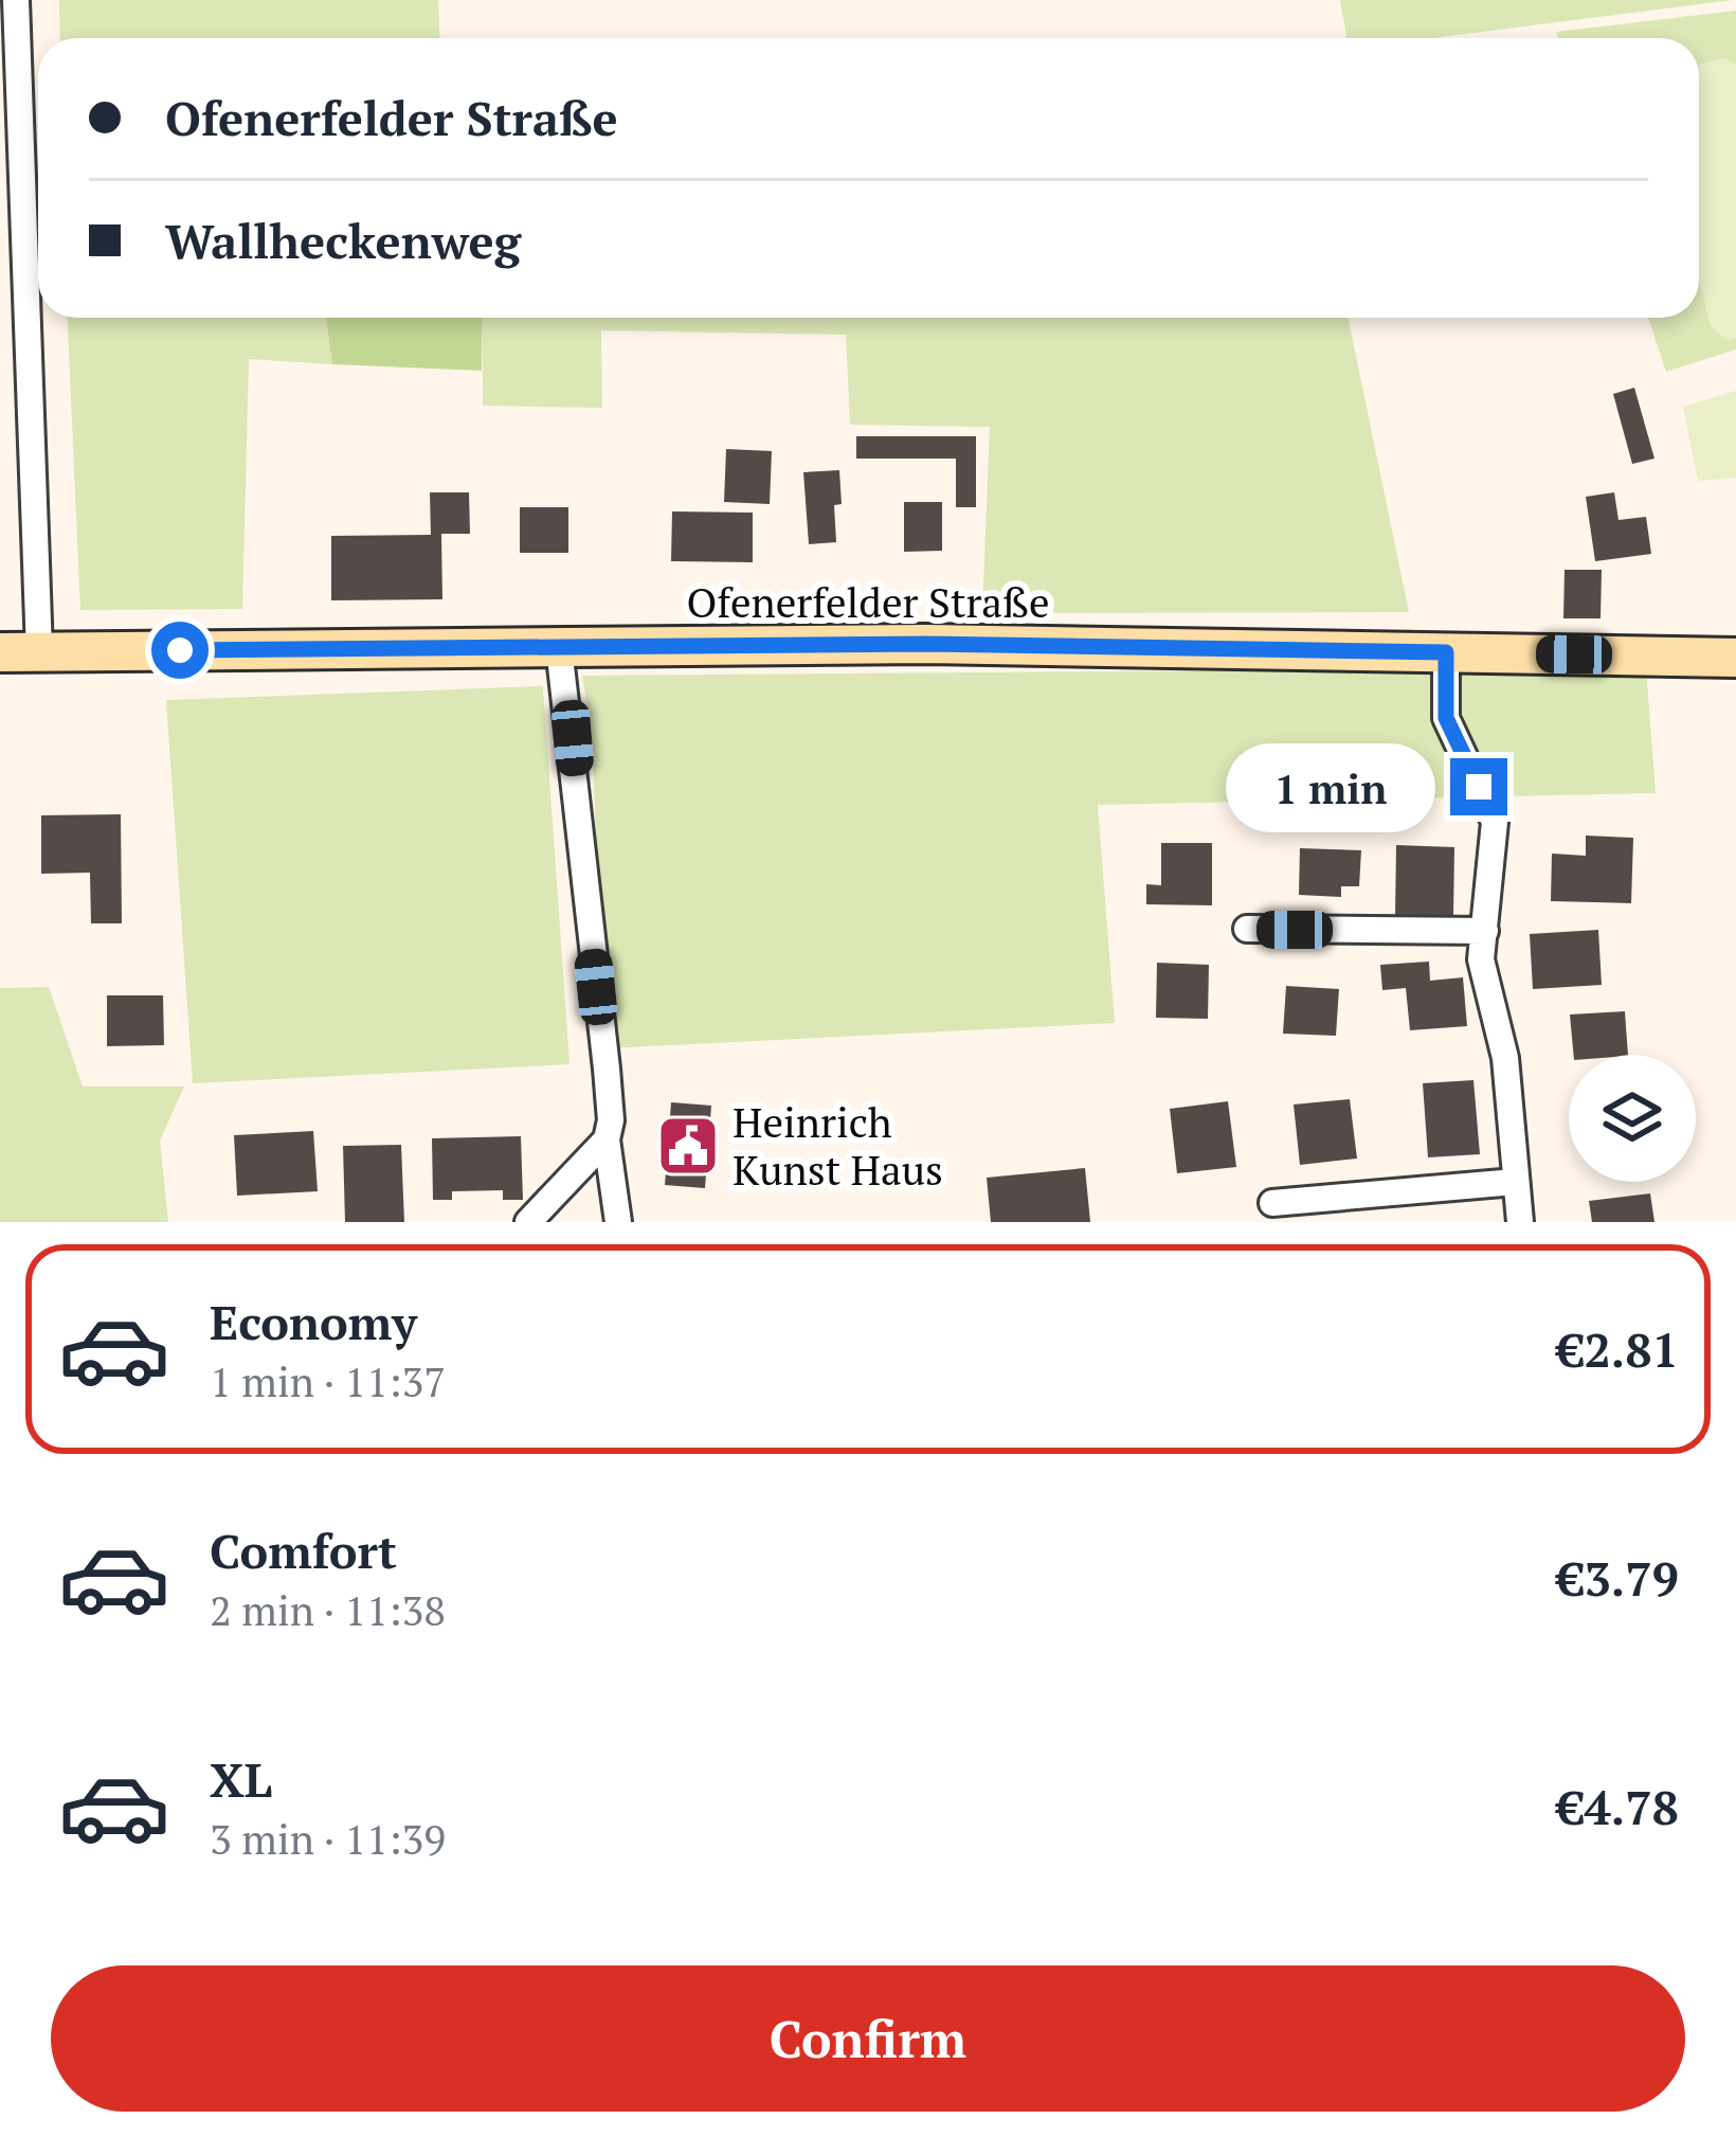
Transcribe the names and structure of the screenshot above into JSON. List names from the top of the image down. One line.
{"streets":{"street":["Ofenerfelder Straße"]},"places":{"public building":["Heinrich Kunst Haus"]},"page":{"banner":["Ofenerfelder Straße","Wallheckenweg"],"bubble":"1 min","list":[{"name":"Economy","note":"1 min · 11:37","value":"€2.81"},{"name":"Comfort","note":"2 min · 11:38","value":"€3.79"},{"name":"XL","note":"3 min · 11:39","value":"€4.78"}],"buttons":"Confirm"}}
